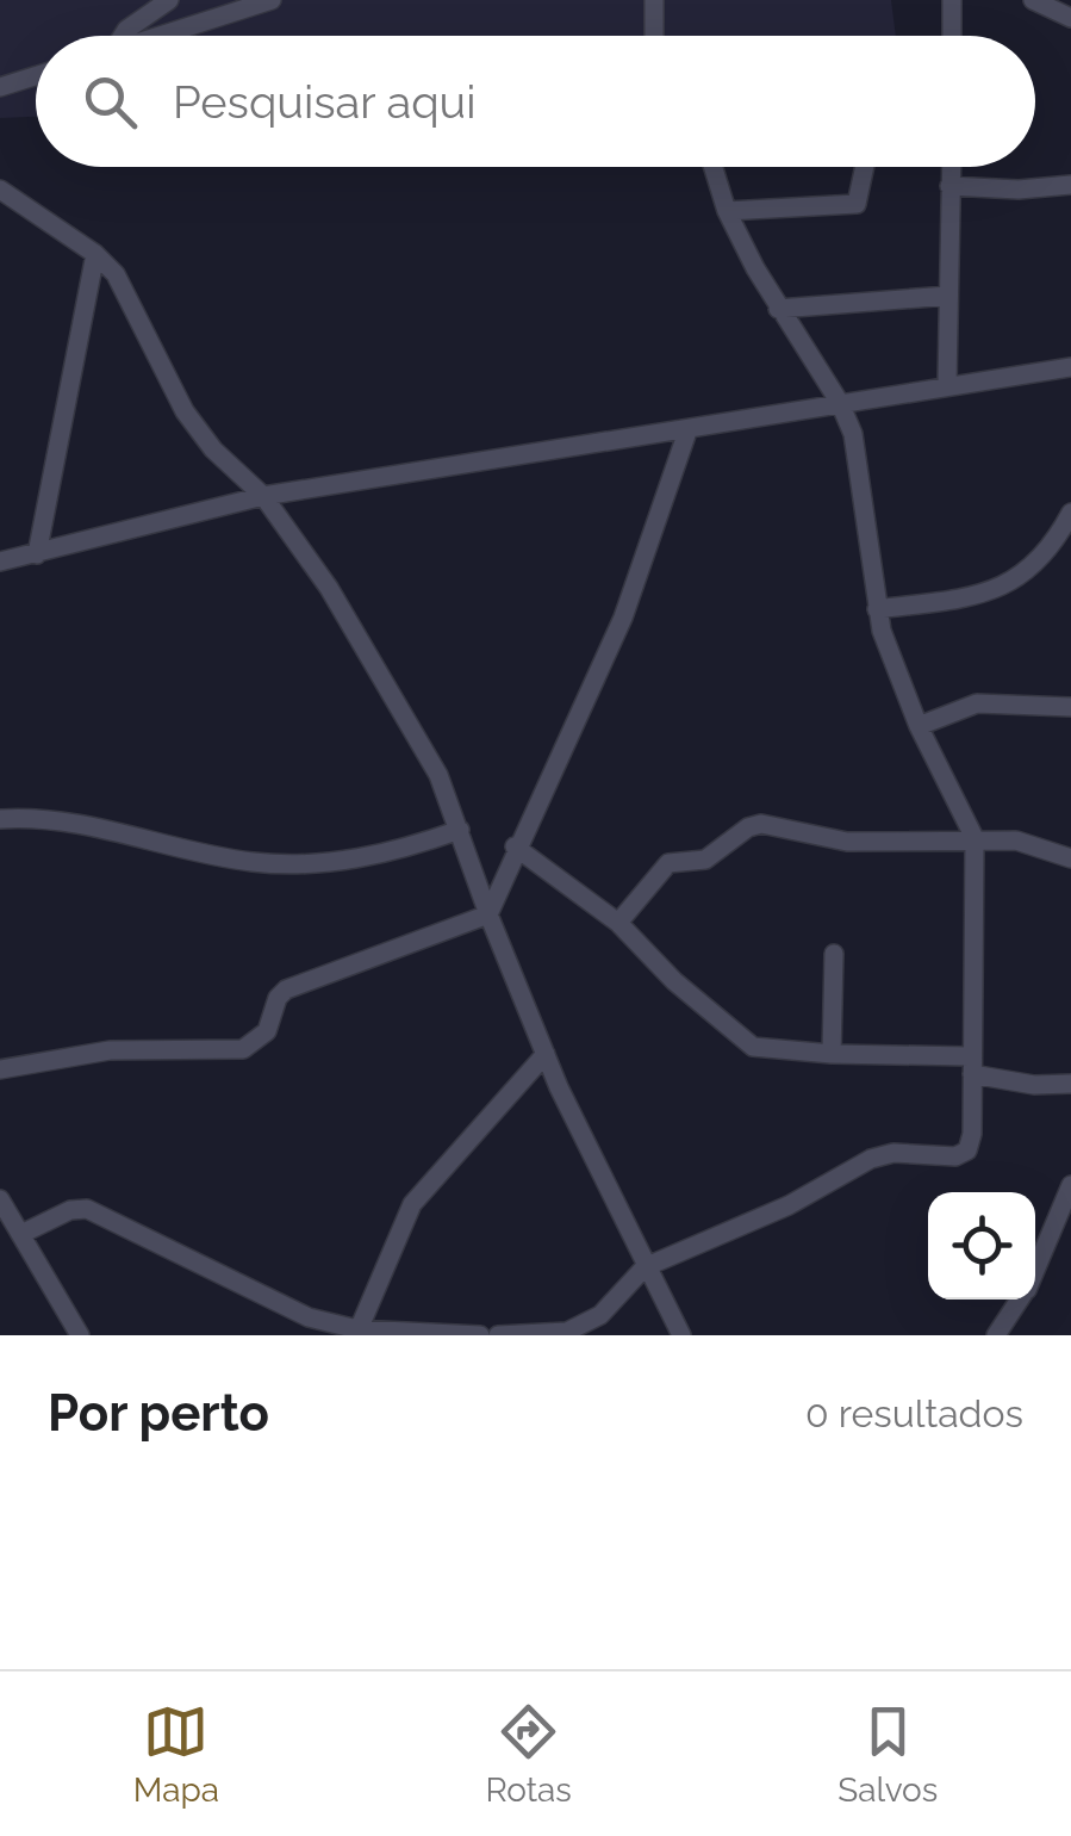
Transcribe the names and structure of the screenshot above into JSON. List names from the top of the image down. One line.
{"page":{"search":"Pesquisar aqui","heading":["Por perto","0 resultados"],"nav":["Mapa","Rotas","Salvos"]}}
